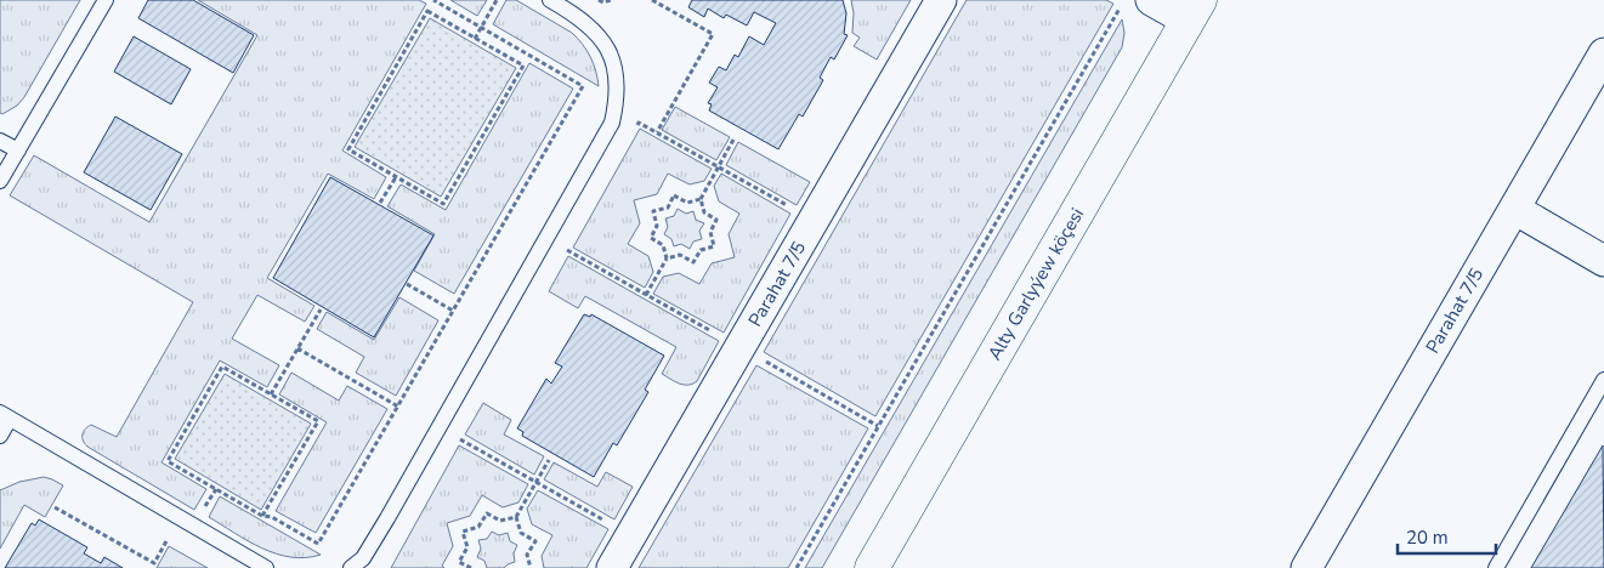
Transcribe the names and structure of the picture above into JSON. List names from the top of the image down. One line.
{"streets":{"street":["Parahat 7/5","Alty Garlyýew köçesi"]},"scale_bar":"20 m"}
